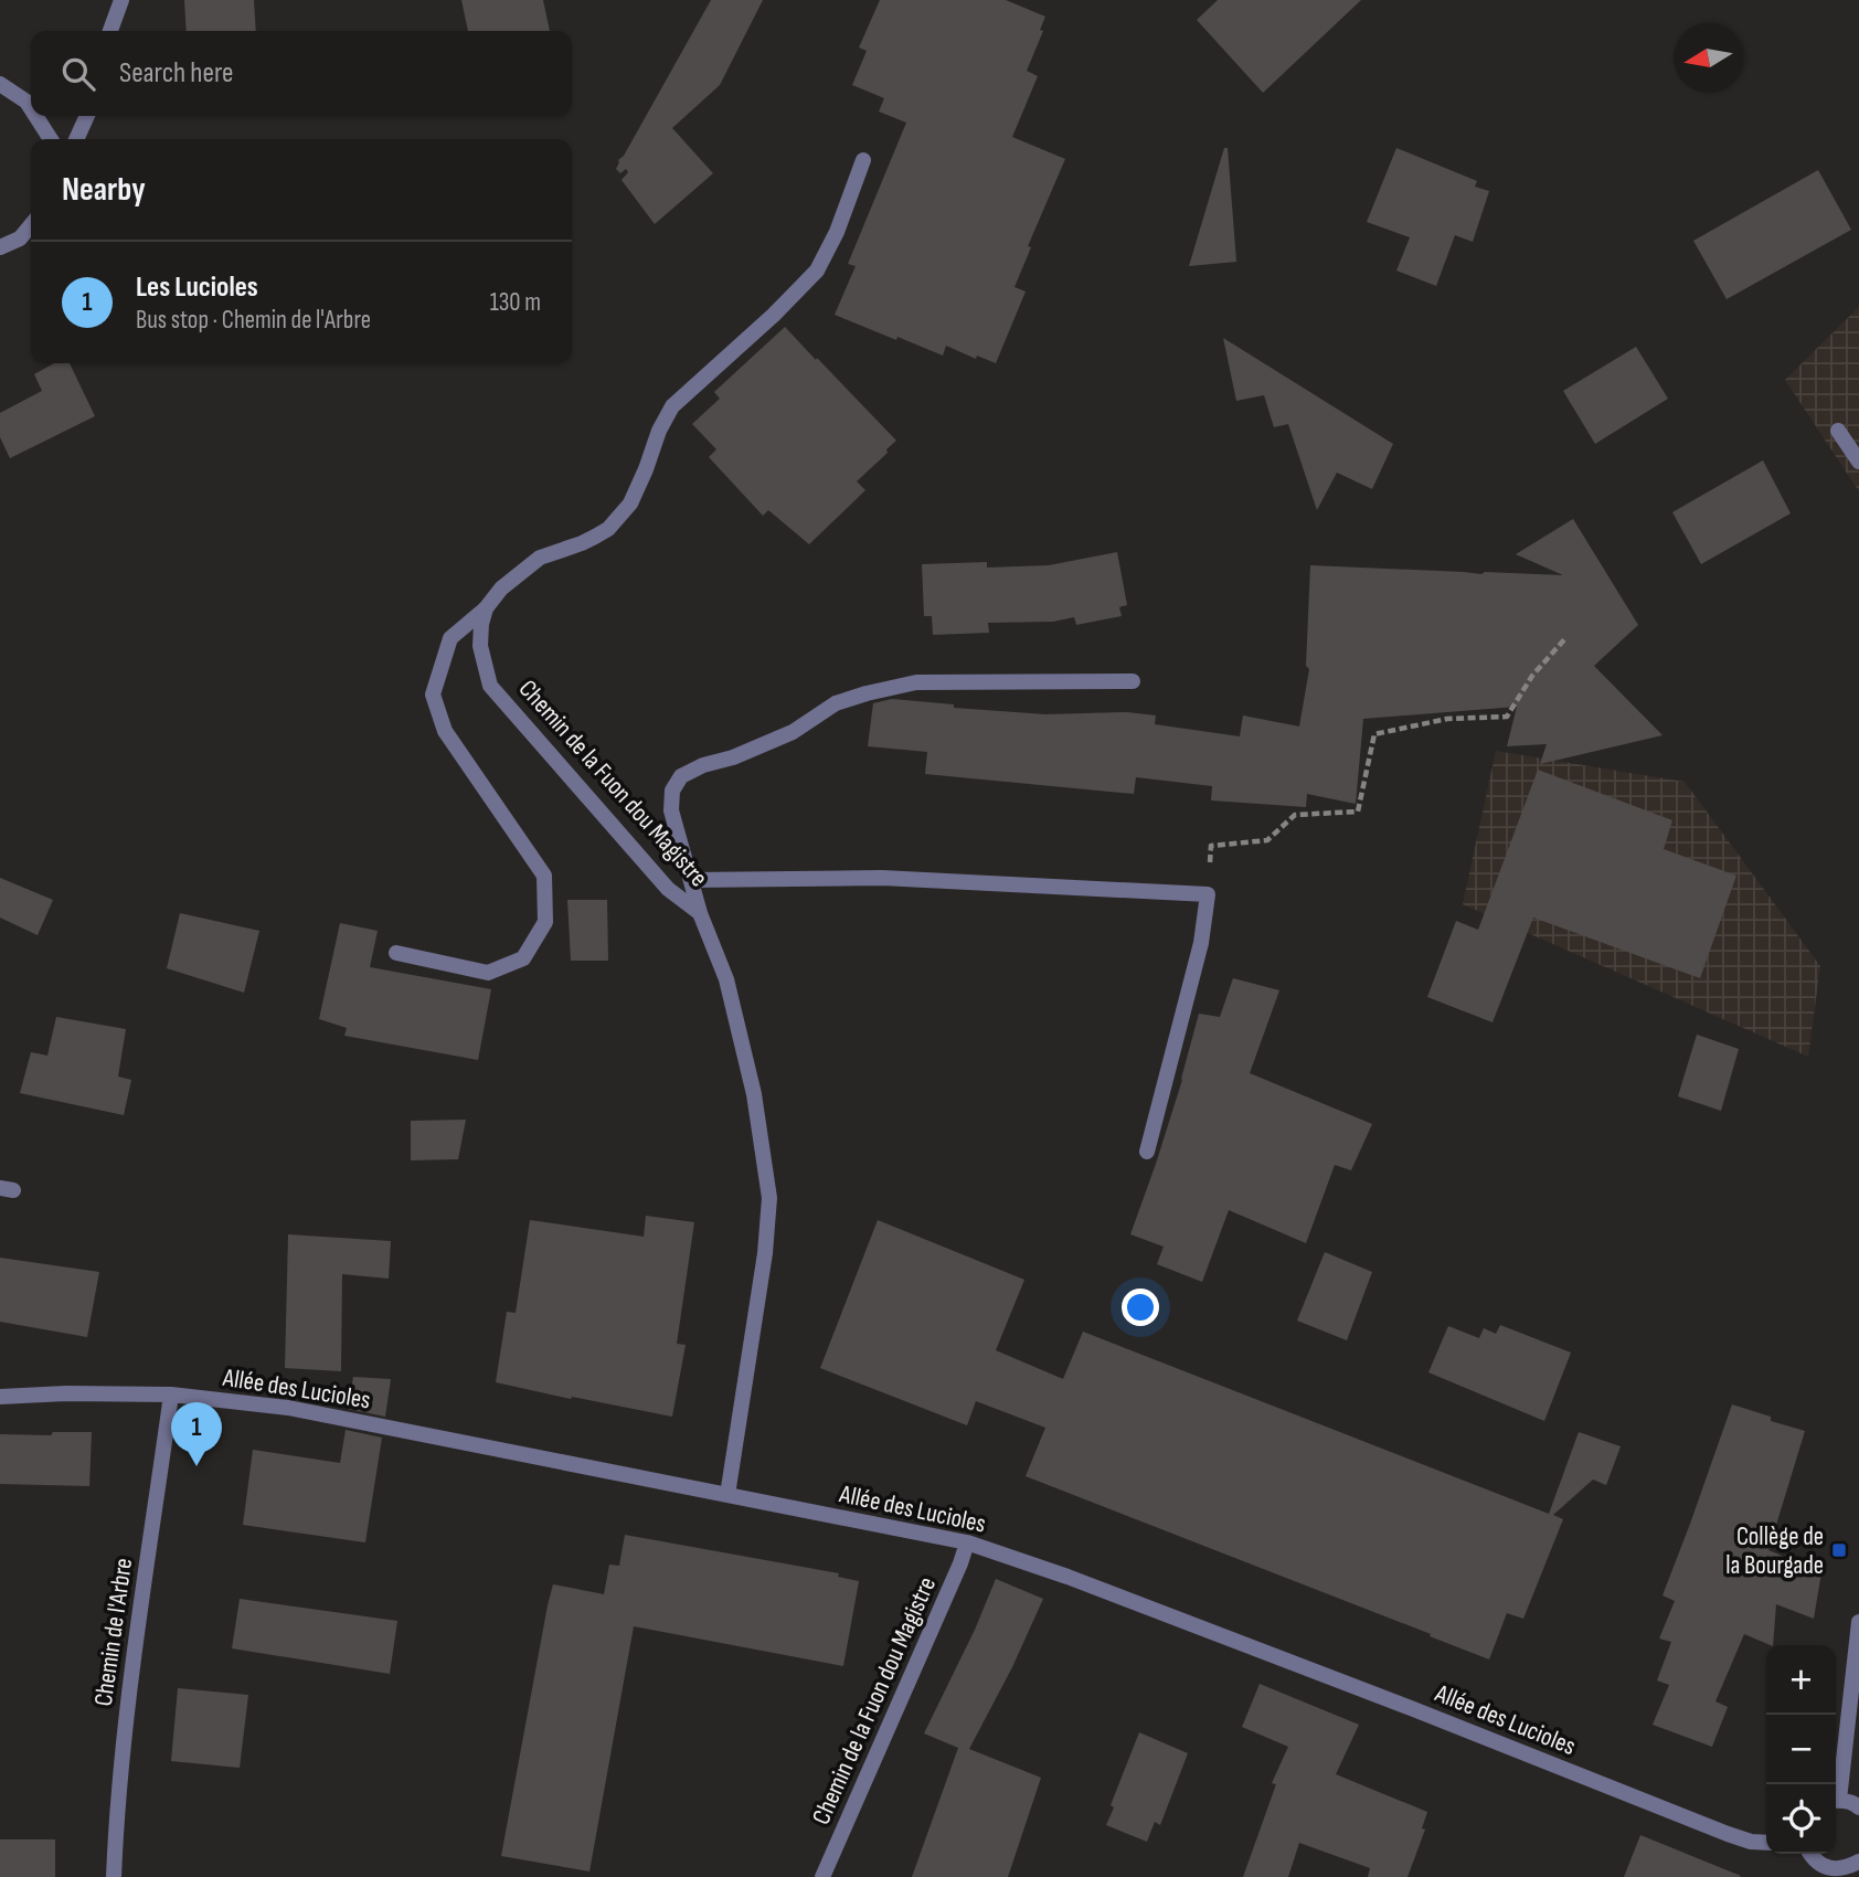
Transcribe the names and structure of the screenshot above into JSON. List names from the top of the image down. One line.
{"streets":{"street":["Chemin de la Fuon dou Magistre","Allée des Lucioles","Chemin de l'Arbre"]},"crossings":[["Chemin de la Fuon dou Magistre","Allée des Lucioles"],["Allée des Lucioles","Chemin de l'Arbre"]],"places":{"transit":["Collège de la Bourgade"]},"north":"left","page":{"search":"Search here","heading":"Nearby","list":[{"mark":"1","name":"Les Lucioles","note":"Bus stop · Chemin de l'Arbre","value":"130 m"}],"pins":"1","map_buttons":["+","−"]}}
